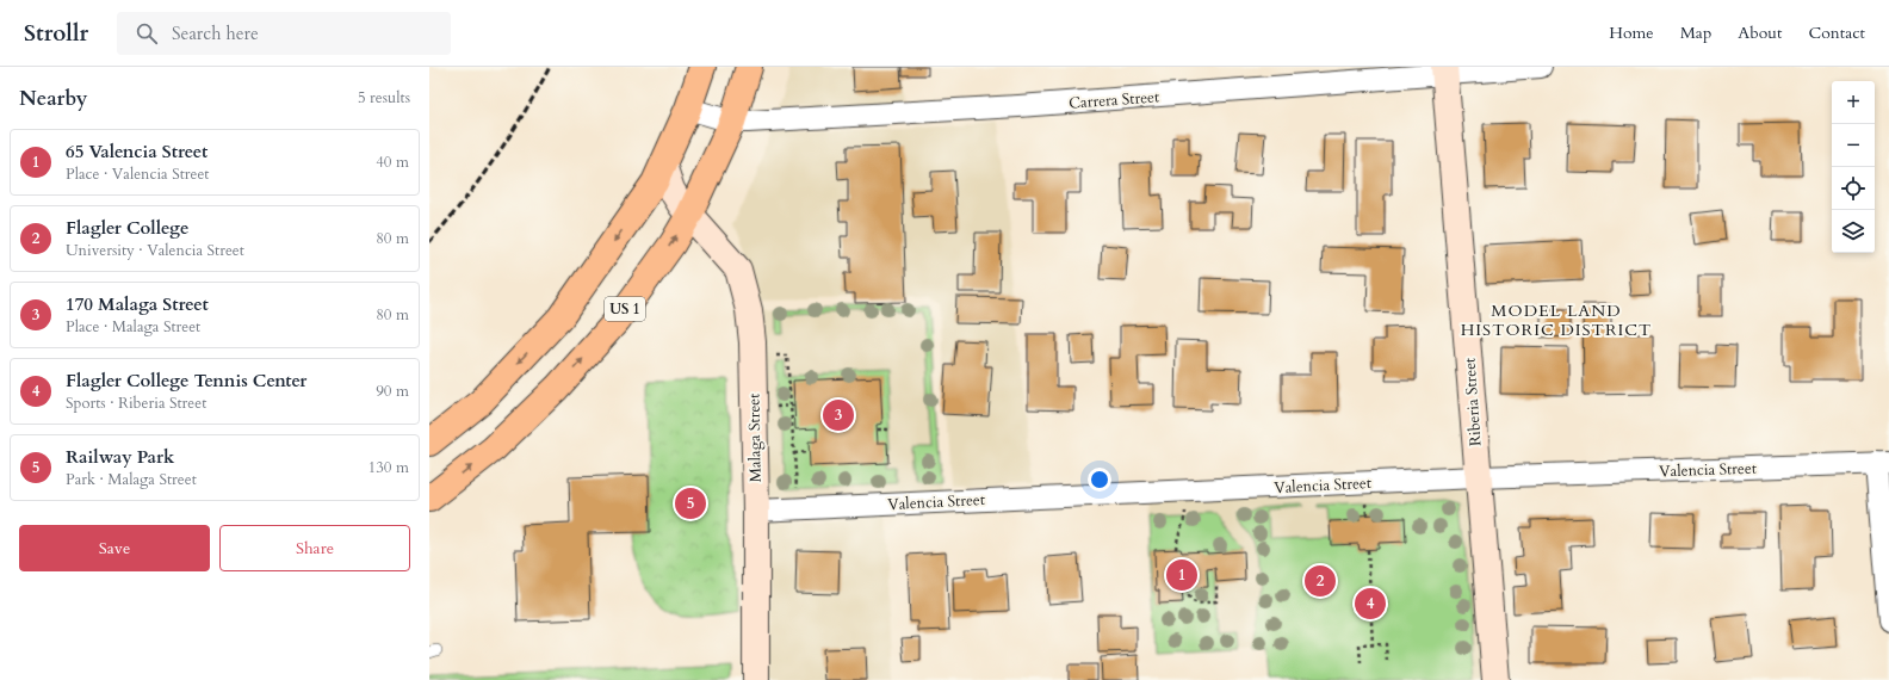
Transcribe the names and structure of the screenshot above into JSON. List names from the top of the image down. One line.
{"streets":{"highway":["US 1"],"street":["Carrera Street","Riberia Street","Malaga Street","Valencia Street"]},"crossings":[["Carrera Street","US 1"],["Carrera Street","Riberia Street"],["US 1","Malaga Street"],["Riberia Street","Valencia Street"],["Malaga Street","Valencia Street"]],"districts":["MODEL LAND HISTORIC DISTRICT"],"page":{"header":"Strollr","search":"Search here","nav":["Home","Map","About","Contact"],"heading":["Nearby","5 results"],"map_buttons":["+","−"],"list":[{"mark":"1","name":"65 Valencia Street","note":"Place · Valencia Street","value":"40 m"},{"mark":"2","name":"Flagler College","note":"University · Valencia Street","value":"80 m"},{"mark":"3","name":"170 Malaga Street","note":"Place · Malaga Street","value":"80 m"},{"mark":"4","name":"Flagler College Tennis Center","note":"Sports · Riberia Street","value":"90 m"},{"mark":"5","name":"Railway Park","note":"Park · Malaga Street","value":"130 m"}],"pins":["3","5","1","2","4"],"buttons":["Save","Share"]}}
